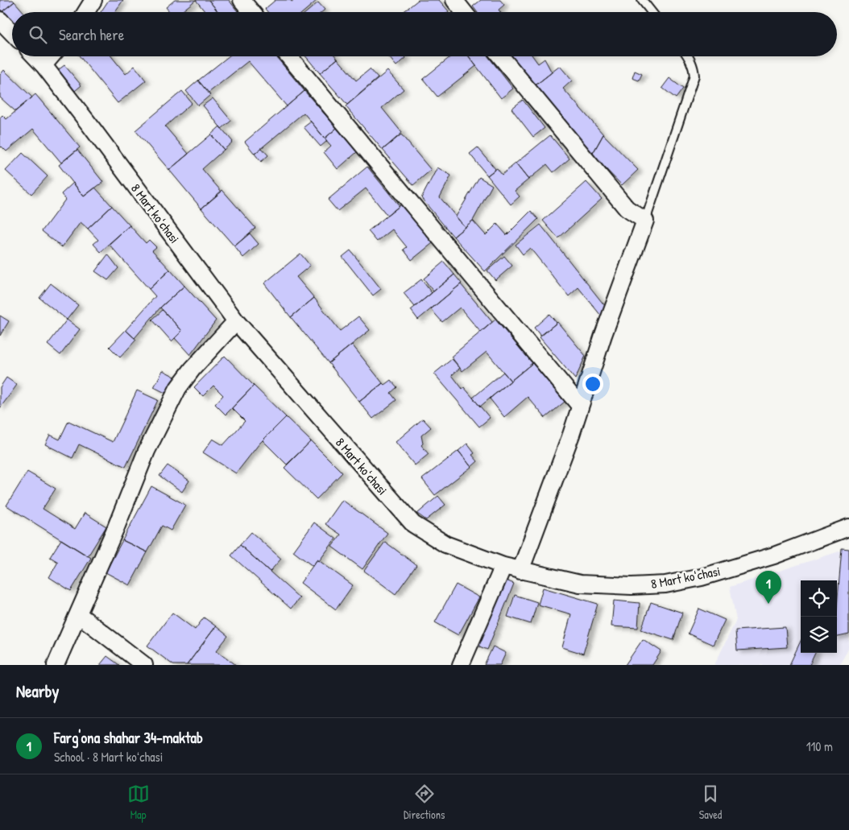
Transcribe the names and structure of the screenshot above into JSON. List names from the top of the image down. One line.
{"streets":{"street":["8 Mart koʻchasi"]},"page":{"search":"Search here","pins":"1","heading":"Nearby","list":[{"mark":"1","name":"Farg'ona shahar 34-maktab","note":"School · 8 Mart koʻchasi","value":"110 m"}],"nav":["Map","Directions","Saved"]}}
